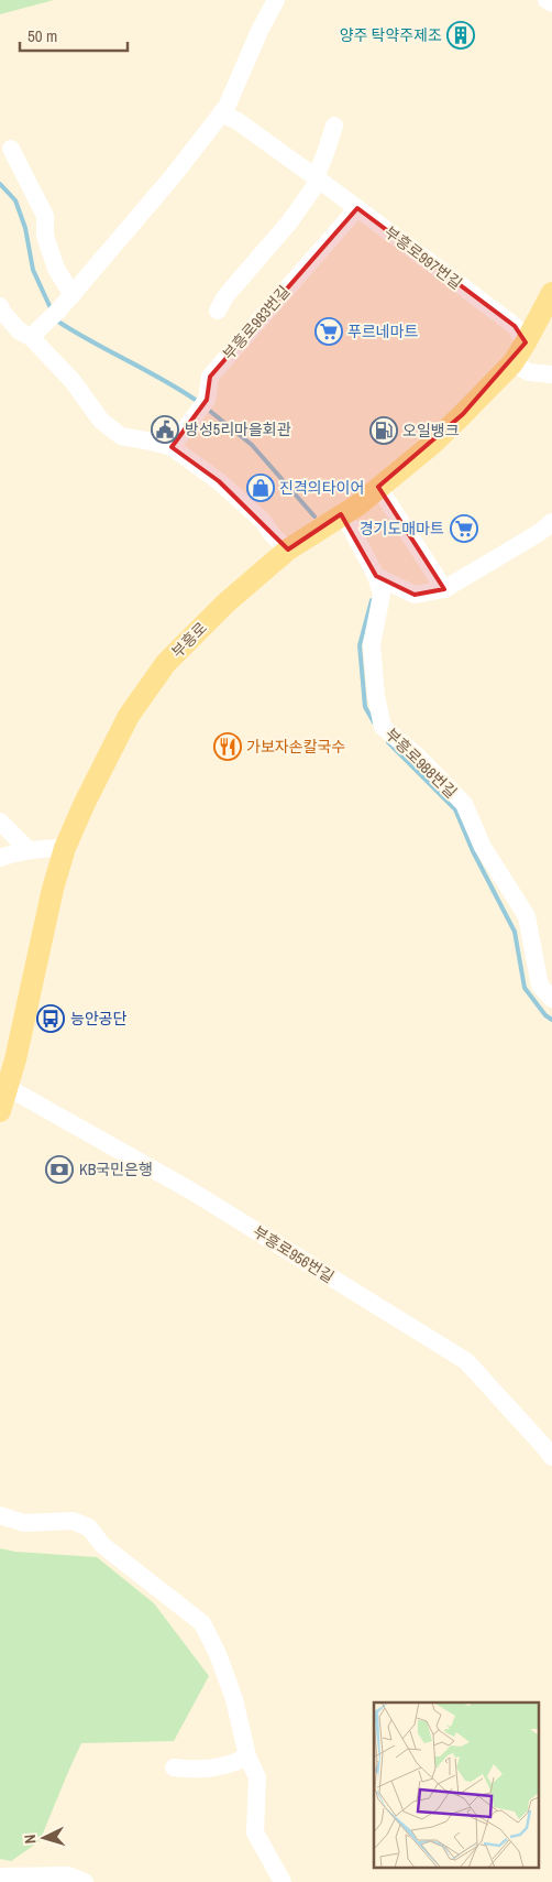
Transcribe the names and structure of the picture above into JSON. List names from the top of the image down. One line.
{"streets":{"main road":["부흥로"],"street":["부흥로997번길","부흥로983번길","부흥로988번길","부흥로956번길"]},"crossings":[["부흥로997번길","부흥로983번길"],["부흥로997번길","부흥로"],["부흥로","부흥로988번길"],["부흥로","부흥로956번길"]],"places":{"building":["양주 탁약주제조"],"supermarket":["푸르네마트","경기도매마트"],"public building":["방성5리마을회관"],"fuel station":["오일뱅크"],"shop":["진격의타이어"],"restaurant":["가보자손칼국수"],"bus stop":["능안공단"],"bank":["KB국민은행"]},"scale_bar":"50 m","north":"left"}
